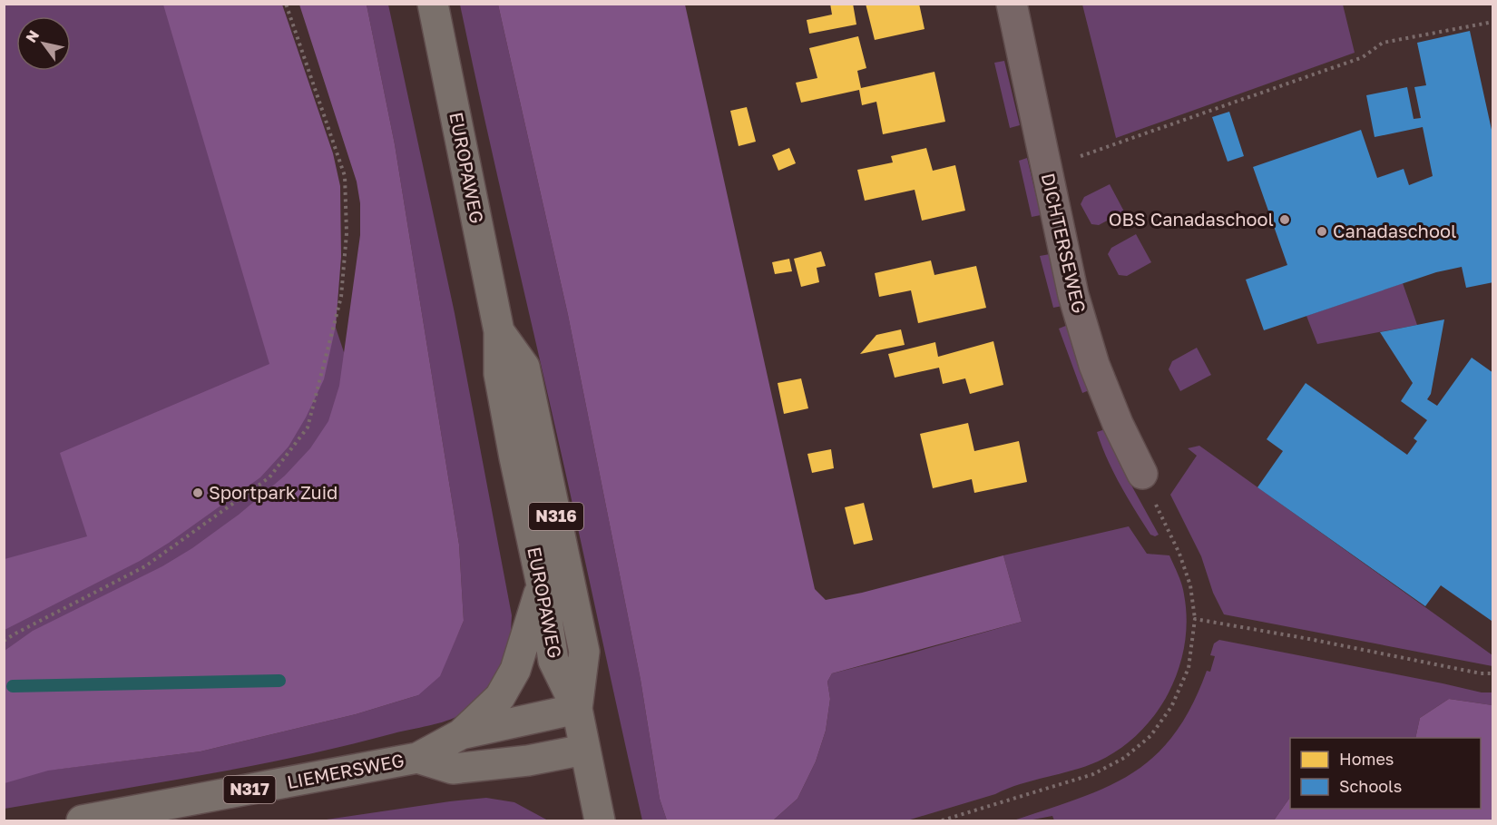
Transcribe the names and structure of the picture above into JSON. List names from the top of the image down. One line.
{"streets":{"main road":["EUROPAWEG","N316","LIEMERSWEG","N317"],"street":["DICHTERSEWEG"]},"crossings":[["EUROPAWEG","LIEMERSWEG"]],"places":["OBS Canadaschool","Canadaschool","Sportpark Zuid"],"legend":["Homes","Schools"],"north":"top left"}
